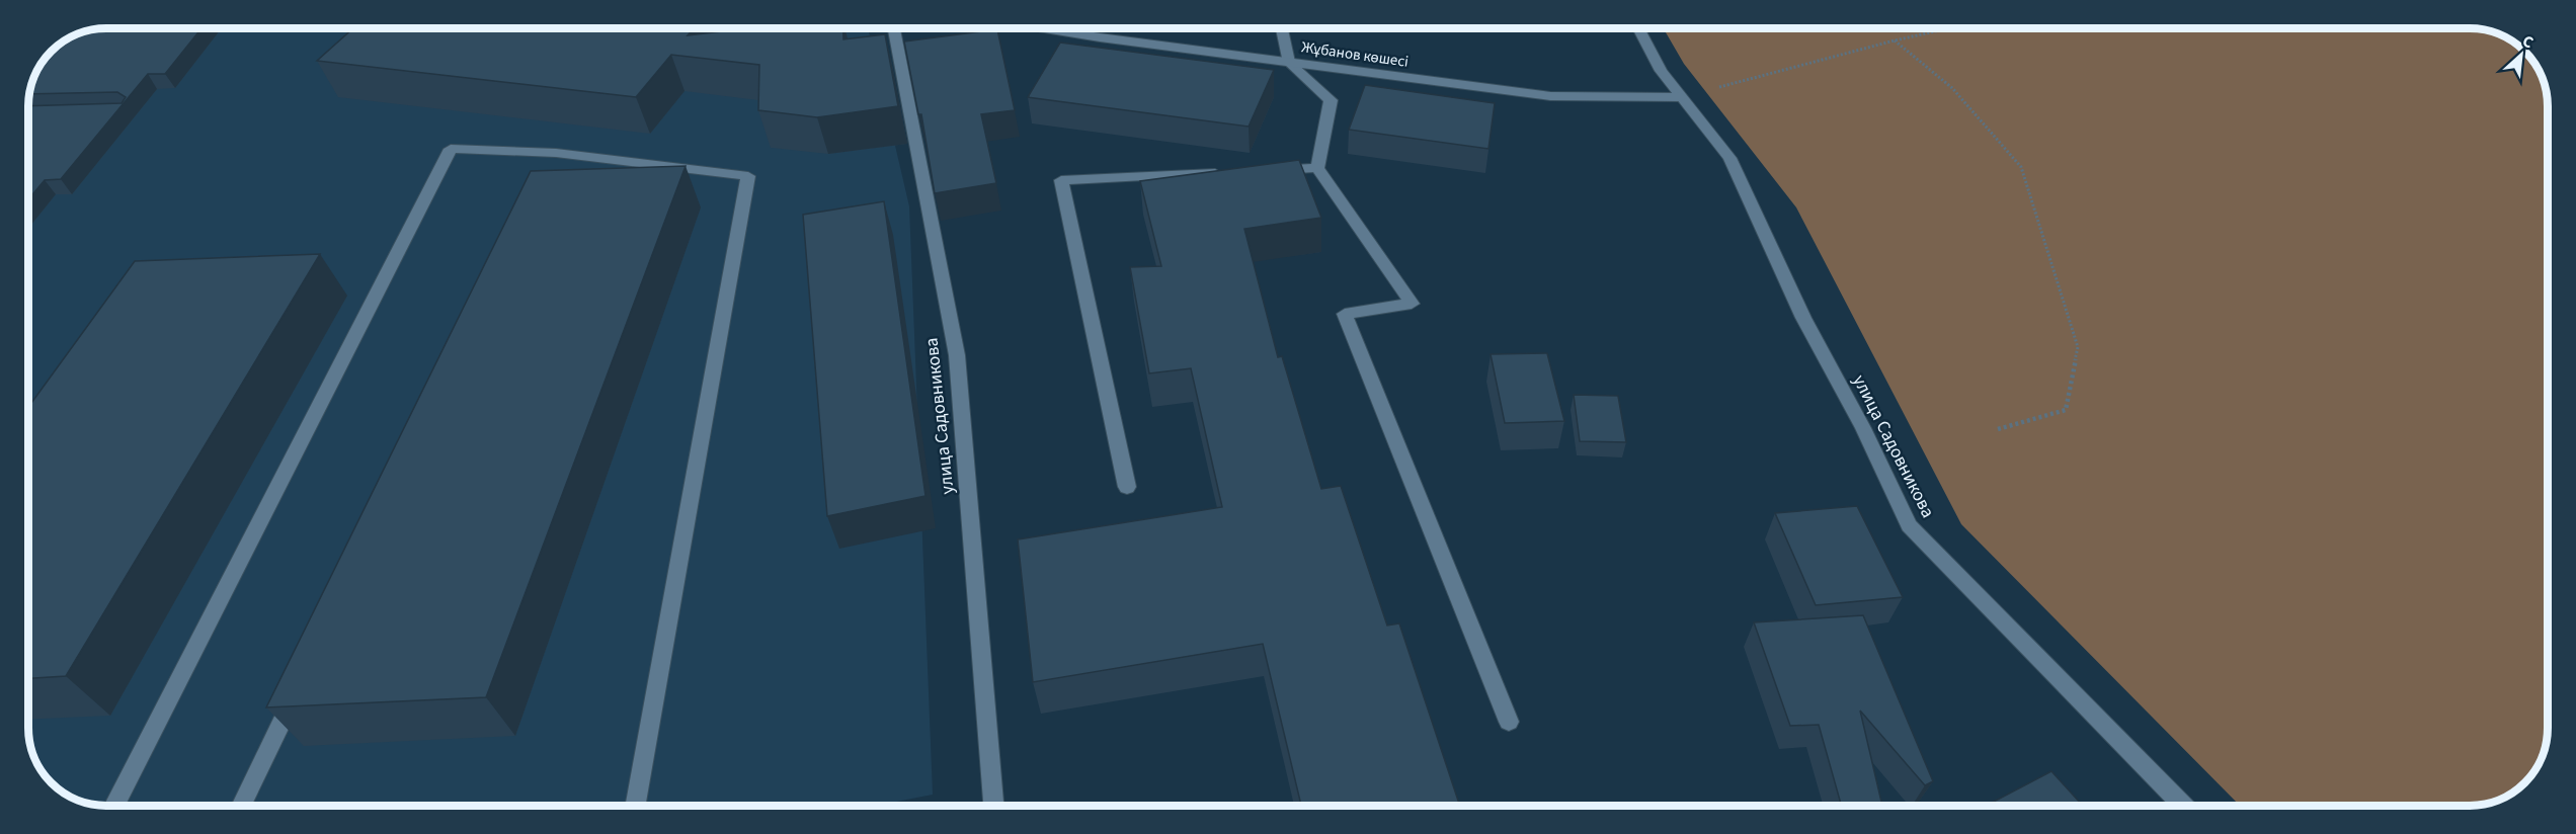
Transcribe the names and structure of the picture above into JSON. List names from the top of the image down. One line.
{"streets":{"street":["Жұбанов көшесі","улица Садовникова"]},"crossings":[["Жұбанов көшесі","улица Садовникова"]],"north":"top right"}
